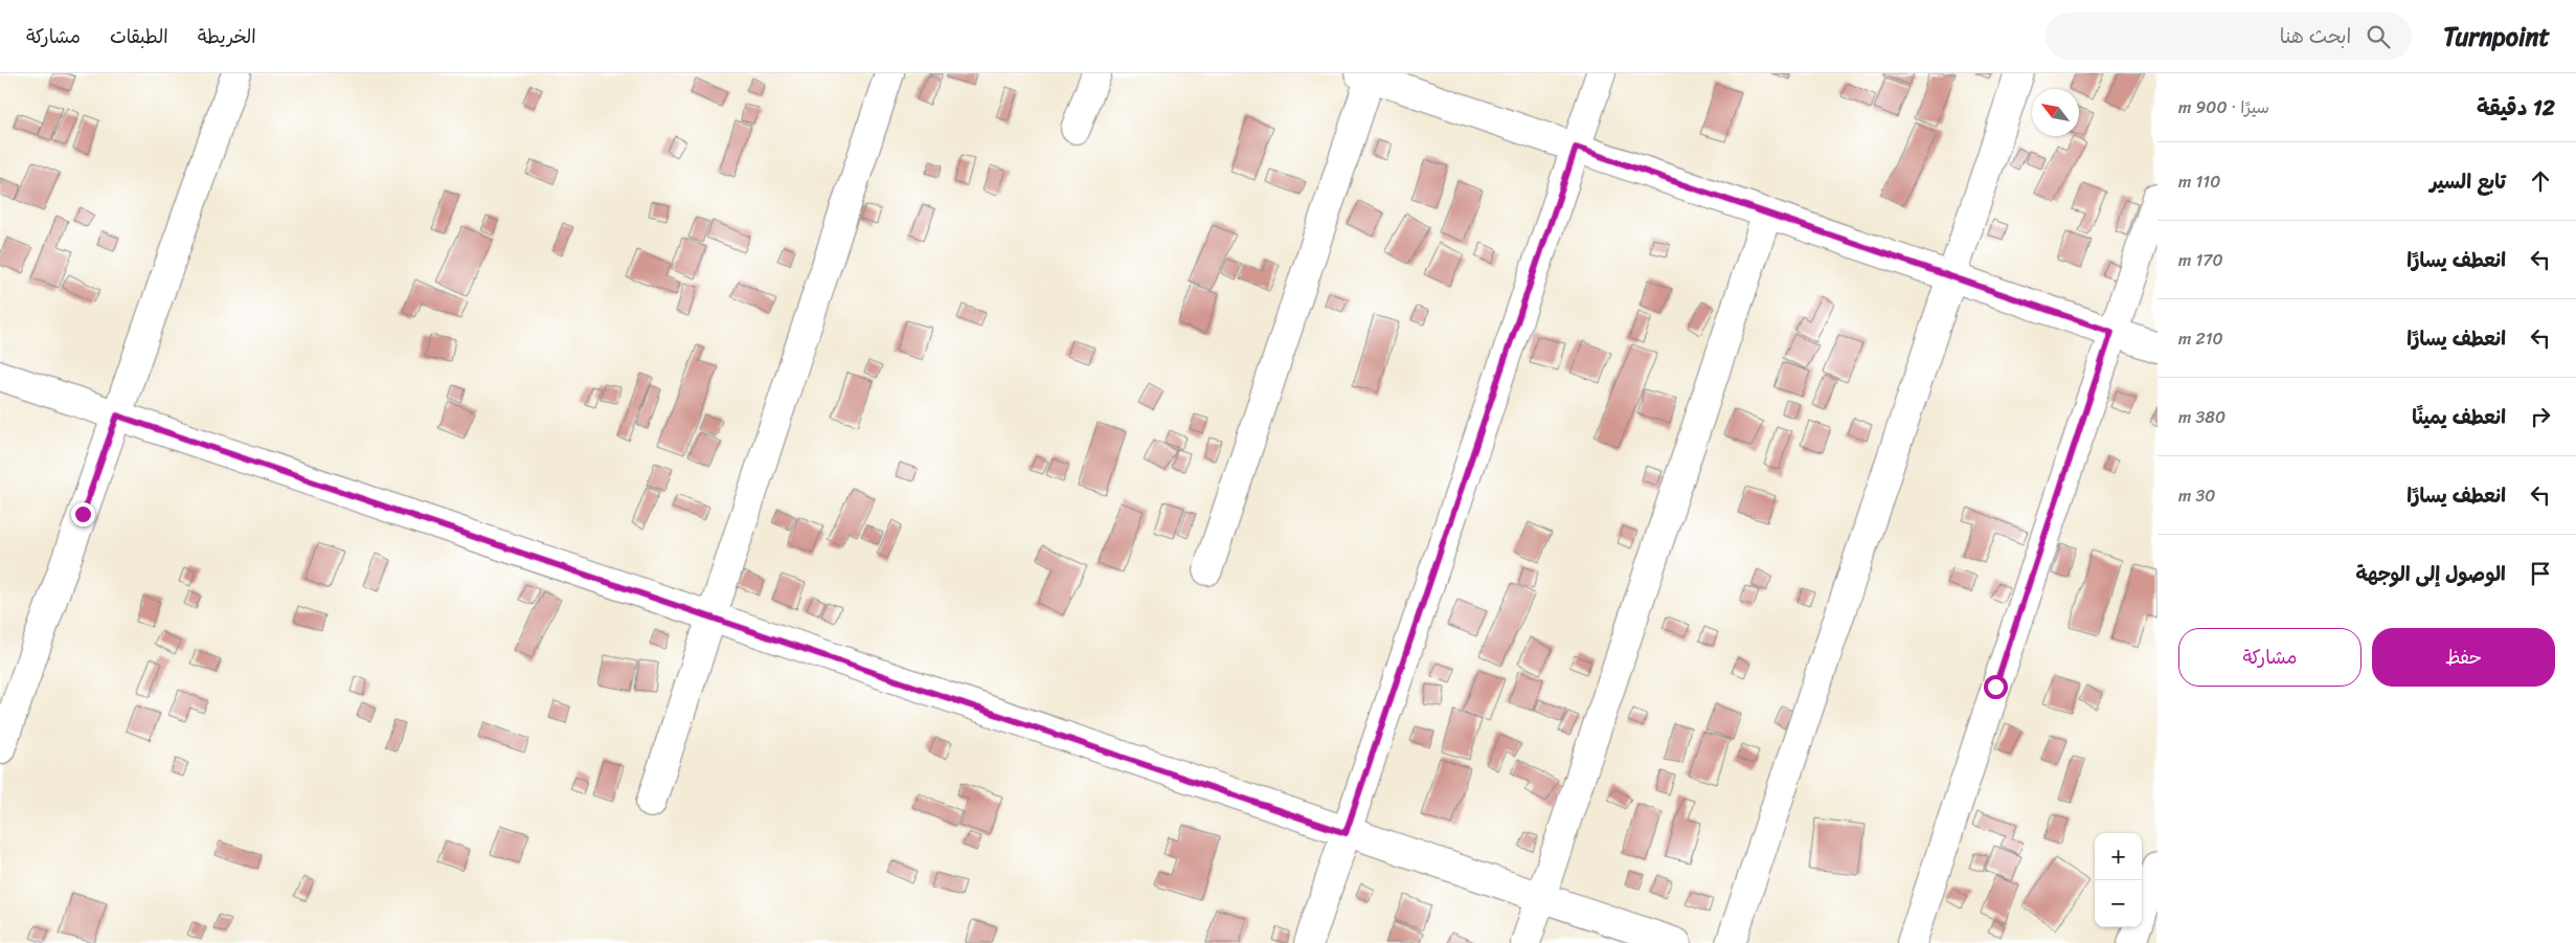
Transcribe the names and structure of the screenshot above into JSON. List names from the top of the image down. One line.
{"north":"top left","page":{"header":"Turnpoint","search":"ابحث هنا","nav":["الخريطة","الطبقات","مشاركة"],"heading":["12 دقيقة","سيرًا · 900 m"],"list":[["تابع السير","110 m"],["انعطف يسارًا","170 m"],["انعطف يسارًا","210 m"],["انعطف يمينًا","380 m"],["انعطف يسارًا","30 m"],"الوصول إلى الوجهة"],"buttons":["حفظ","مشاركة"],"map_buttons":["+","−"]}}
